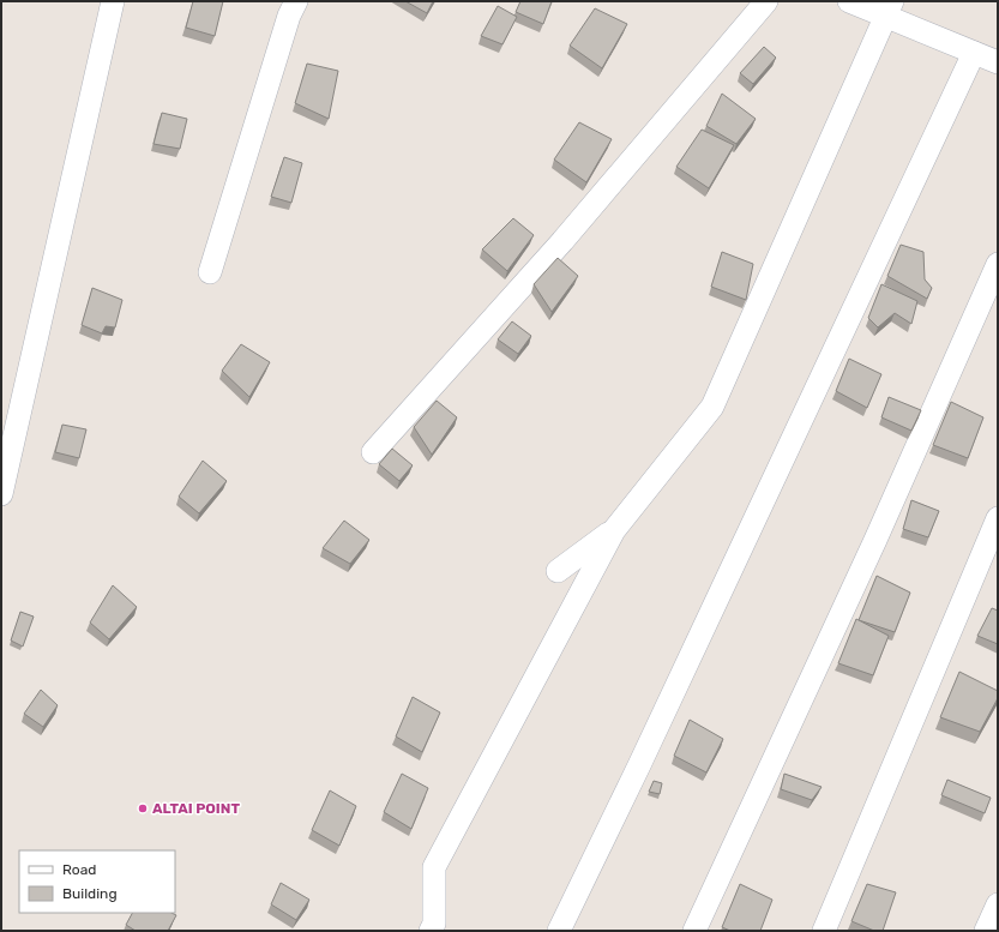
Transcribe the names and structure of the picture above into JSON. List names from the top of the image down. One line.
{"places":["ALTAI POINT"],"legend":["Road","Building"]}
